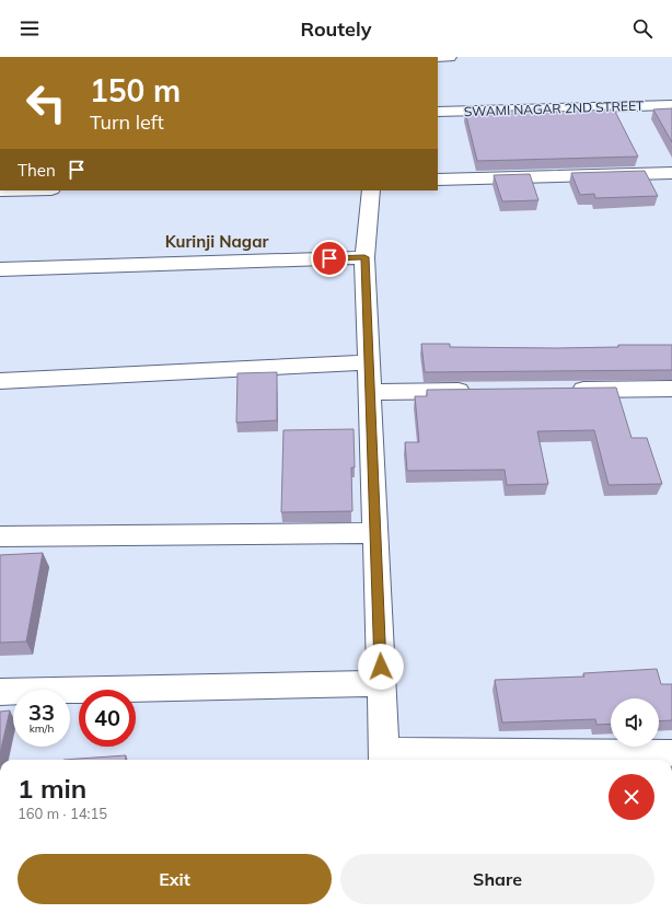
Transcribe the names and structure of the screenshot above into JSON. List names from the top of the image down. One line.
{"streets":{"street":["SWAMI NAGAR 2ND STREET"]},"districts":["Kurinji Nagar"],"page":{"header":"Routely","turn":["150 m","Turn left"],"then":"Then","speed":"33 km/h","limit":"40","heading":["1 min","160 m · 14:15"],"buttons":["Exit","Share"]}}
